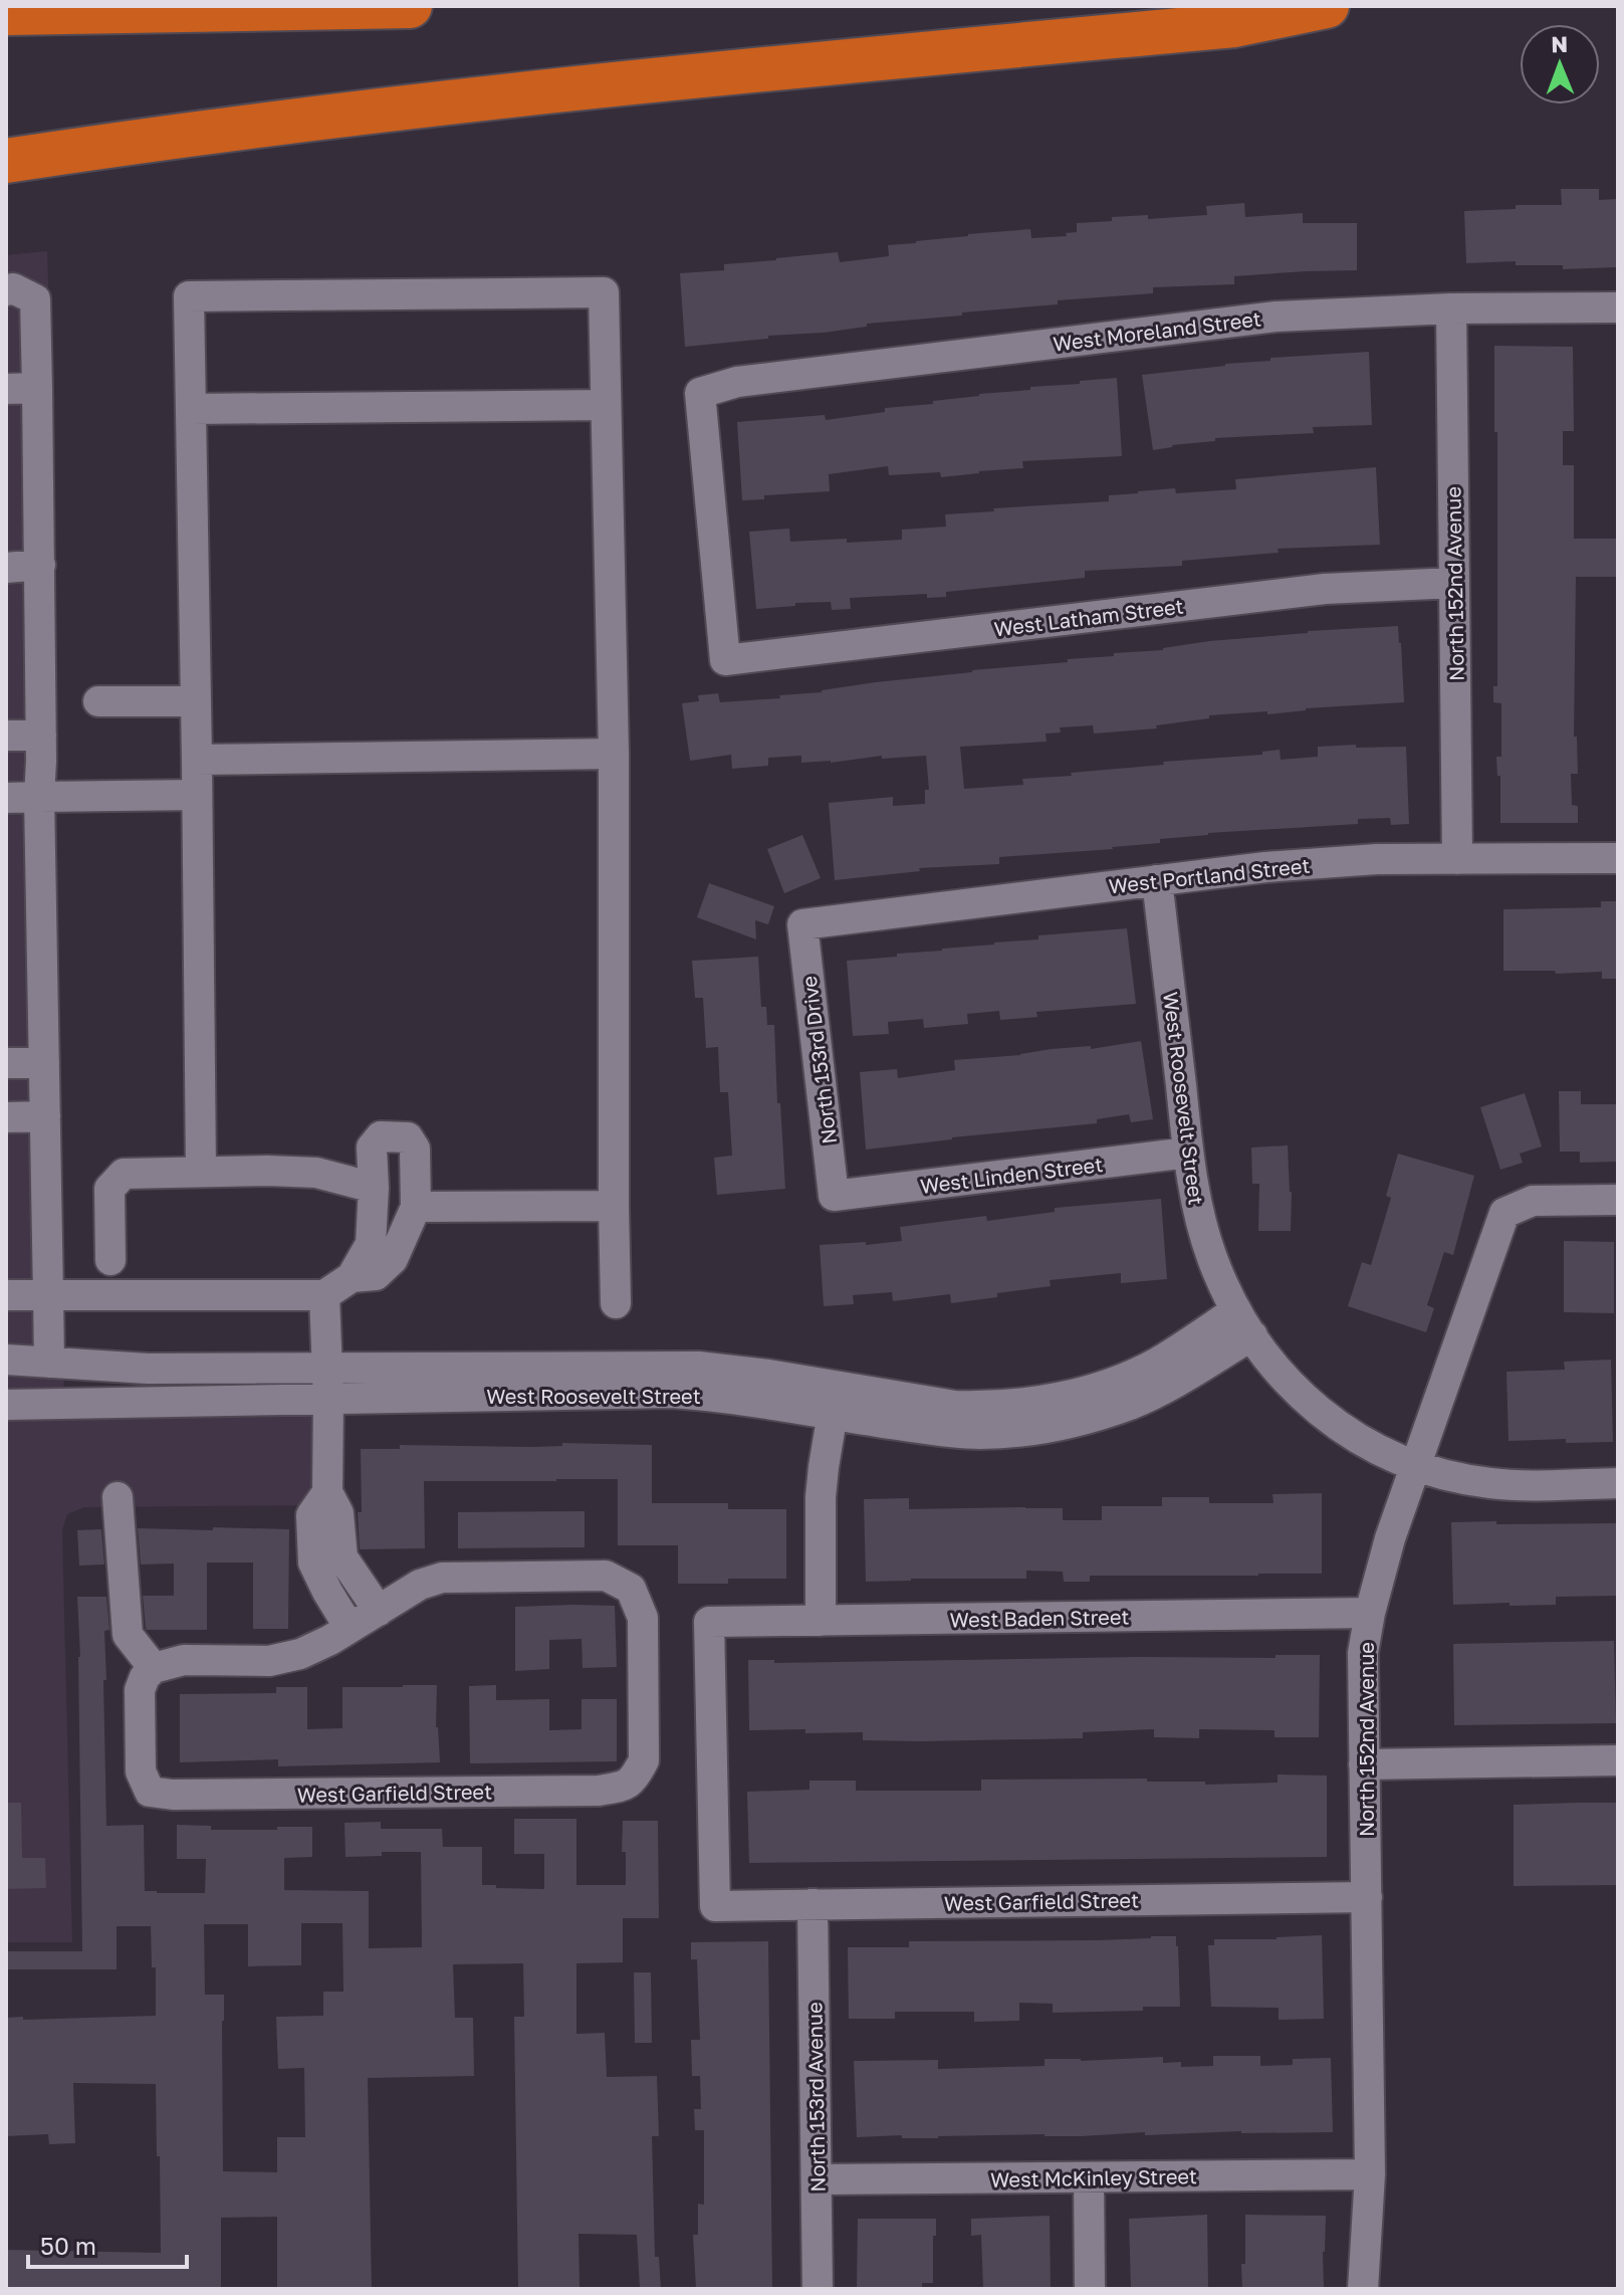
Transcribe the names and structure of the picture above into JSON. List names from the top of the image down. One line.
{"streets":{"street":["West Moreland Street","North 152nd Avenue","West Latham Street","West Portland Street","North 153rd Drive","West Roosevelt Street","West Linden Street","West Baden Street","West Garfield Street","North 153rd Avenue","West McKinley Street"]},"crossings":[["West Moreland Street","North 152nd Avenue"],["West Moreland Street","West Latham Street"],["North 152nd Avenue","West Latham Street"],["North 152nd Avenue","West Portland Street"],["North 152nd Avenue","West Roosevelt Street"],["North 152nd Avenue","West Baden Street"],["North 152nd Avenue","West Garfield Street"],["North 152nd Avenue","West McKinley Street"],["West Portland Street","North 153rd Drive"],["West Portland Street","West Roosevelt Street"],["North 153rd Drive","West Linden Street"],["West Roosevelt Street","West Linden Street"],["West Baden Street","West Garfield Street"],["West Garfield Street","North 153rd Avenue"],["North 153rd Avenue","West McKinley Street"]],"scale_bar":"50 m","north":"top"}
